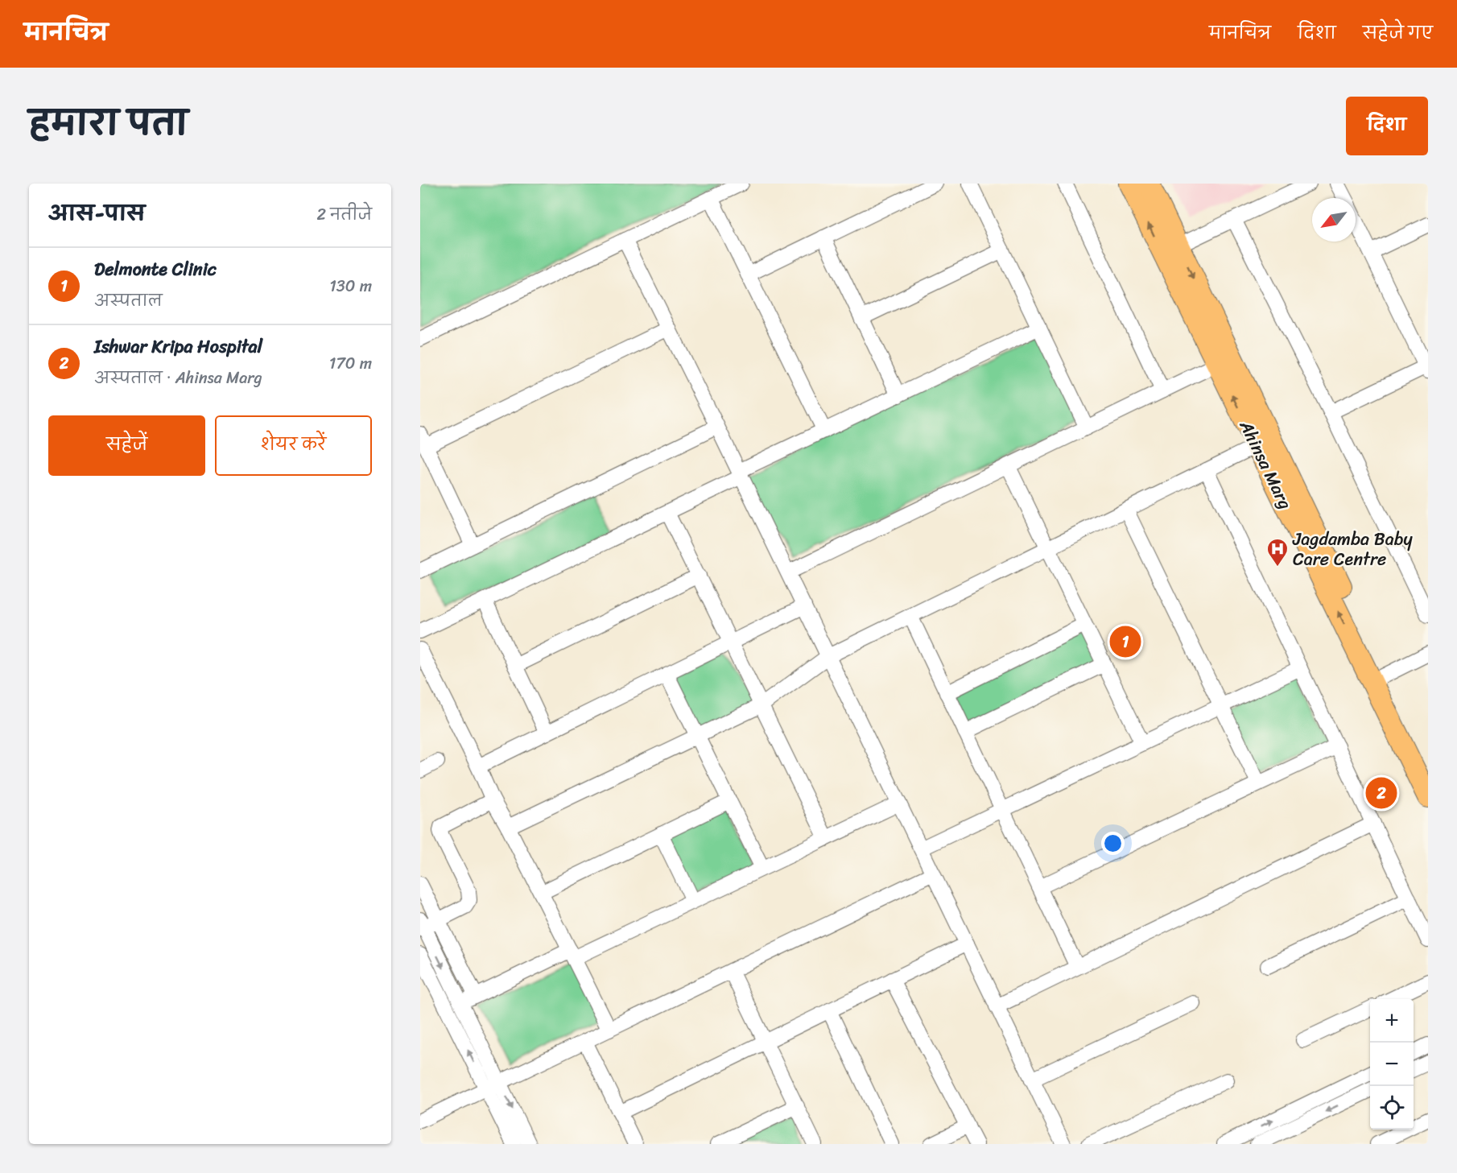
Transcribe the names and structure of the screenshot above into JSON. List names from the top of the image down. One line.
{"streets":{"highway":["Ahinsa Marg"]},"places":{"hospital":["Jagdamba Baby Care Centre"]},"north":"bottom left","page":{"header":"मानचित्र","nav":["मानचित्र","दिशा","सहेजे गए"],"title":"हमारा पता","buttons":["दिशा",["सहेजें","शेयर करें"]],"heading":["आस-पास","2 नतीजे"],"list":[{"mark":"1","name":"Delmonte Clinic","note":"अस्पताल","value":"130 m"},{"mark":"2","name":"Ishwar Kripa Hospital","note":"अस्पताल · Ahinsa Marg","value":"170 m"}],"pins":["1","2"],"map_buttons":["+","−"]}}
